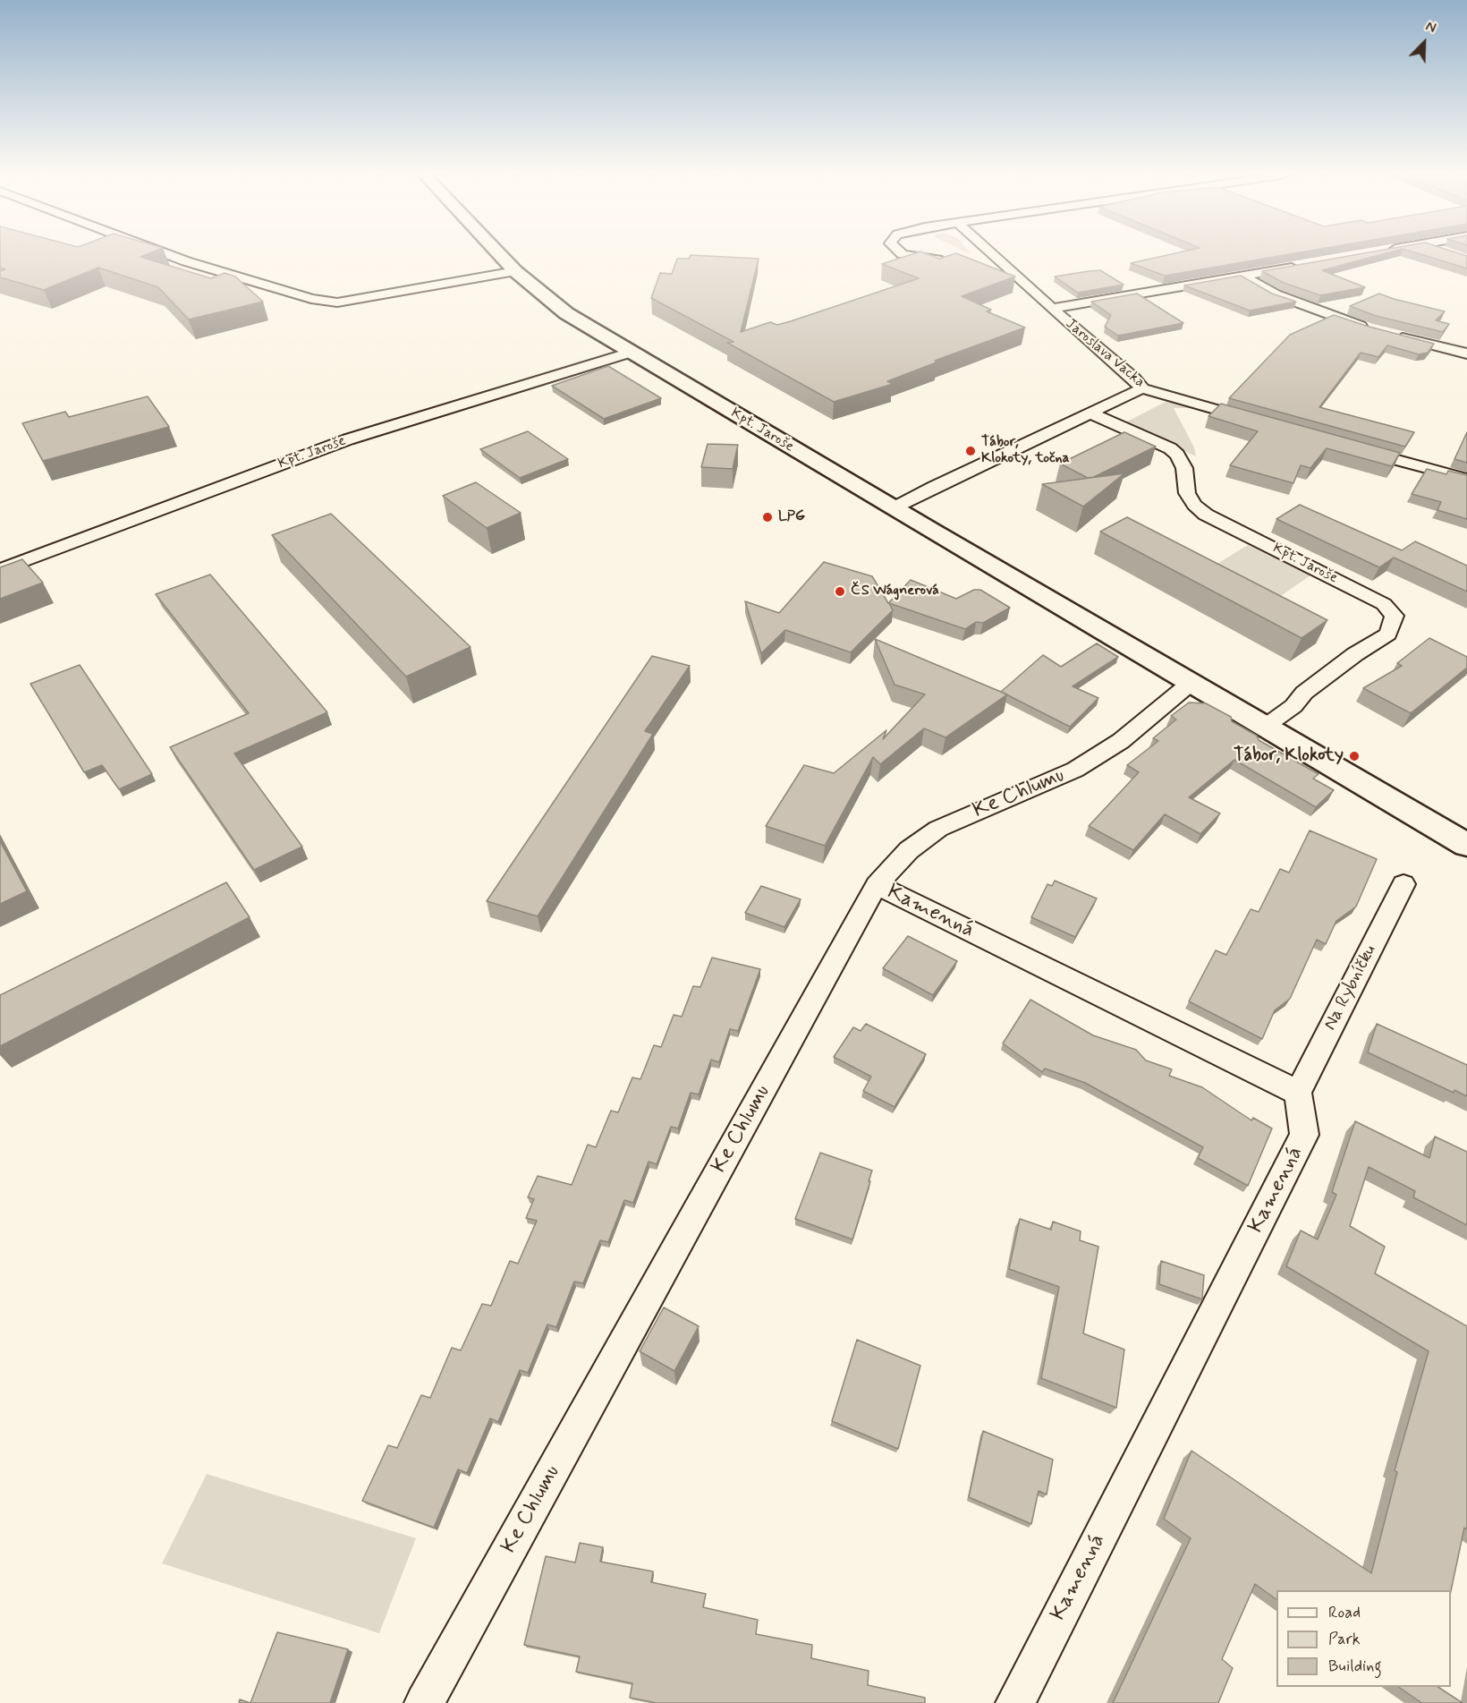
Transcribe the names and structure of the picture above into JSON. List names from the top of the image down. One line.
{"streets":{"street":["Jaroslava Vacka","Kpt. Jaroše","Ke Chlumu","Kamenná","Na Rybníčku"]},"crossings":[["Kpt. Jaroše","Ke Chlumu"],["Ke Chlumu","Kamenná"],["Kamenná","Na Rybníčku"]],"places":["Tábor, Klokoty, točna","LPG","ČS Wágnerová","Tábor, Klokoty"],"legend":["Road","Park","Building"],"north":"top right"}
